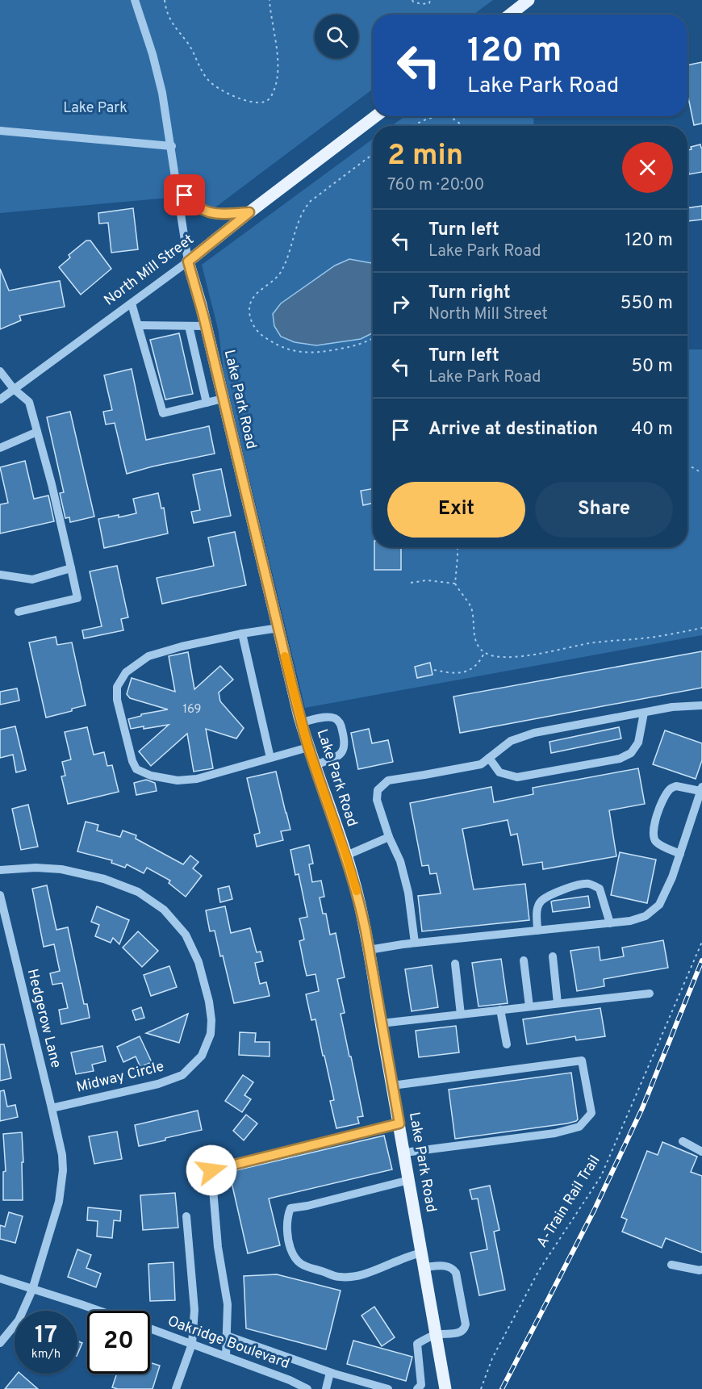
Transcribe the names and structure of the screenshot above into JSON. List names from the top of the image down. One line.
{"streets":{"main road":["North Mill Street","Lake Park Road"],"street":["Hedgerow Lane","Midway Circle","Oakridge Boulevard"],"path":["A-Train Rail Trail"]},"crossings":[["North Mill Street","Lake Park Road"],["Hedgerow Lane","Midway Circle"]],"parks":["Lake Park"],"house_numbers":["169"],"page":{"turn":["120 m","Lake Park Road"],"heading":["2 min","760 m · 20:00"],"list":[{"name":"Turn left","note":"Lake Park Road","value":"120 m"},{"name":"Turn right","note":"North Mill Street","value":"550 m"},{"name":"Turn left","note":"Lake Park Road","value":"50 m"},{"name":"Arrive at destination","value":"40 m"}],"buttons":["Exit","Share"],"speed":"17 km/h","limit":"20"}}
